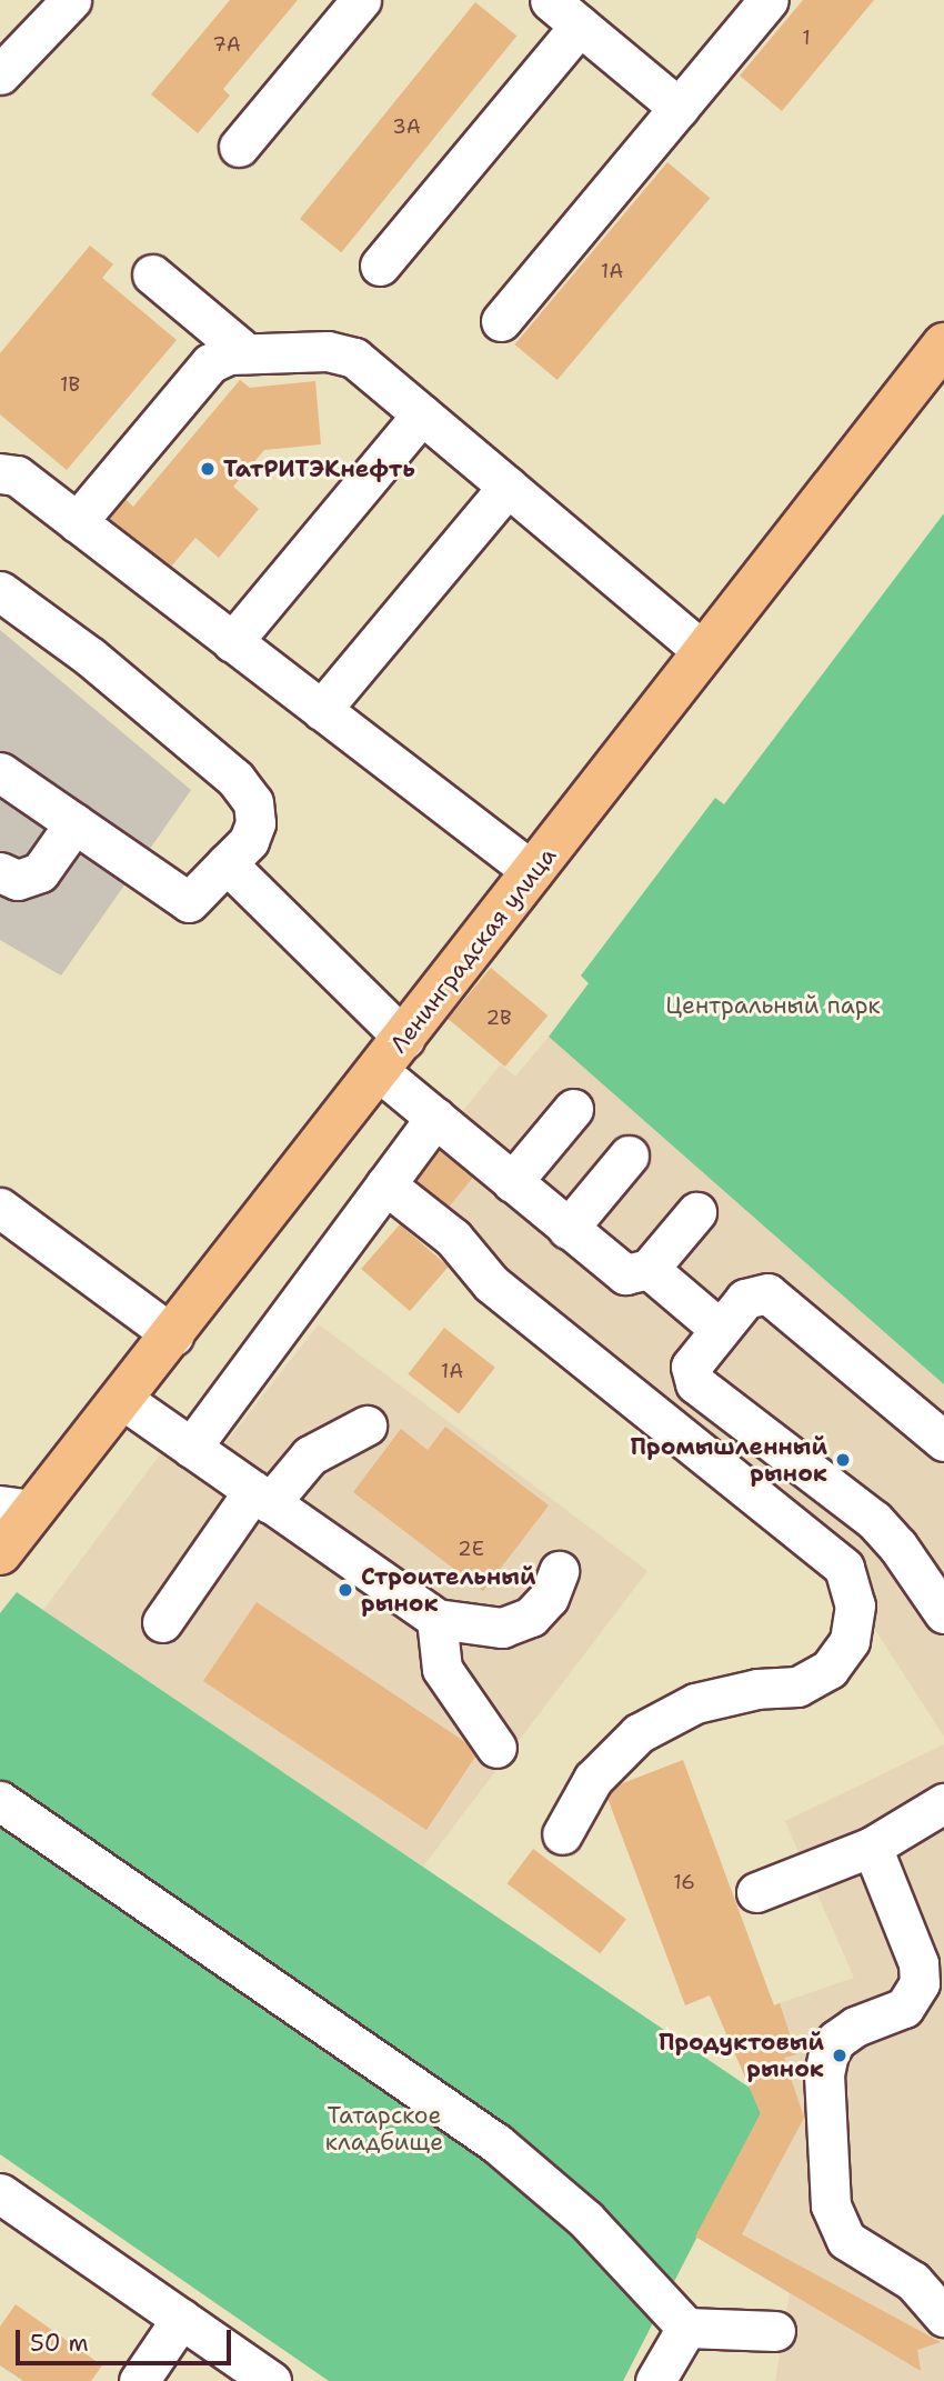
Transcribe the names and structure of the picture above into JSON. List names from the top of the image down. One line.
{"streets":{"main road":["Ленинградская улица"]},"parks":["Центральный парк","Татарское кладбище"],"places":["ТатРИТЭКнефть","Промышленный рынок","Строительный рынок","Продуктовый рынок"],"house_numbers":["1","7А","3А","1А","1В","2В","1А","2Е","16"],"scale_bar":"50 m"}
